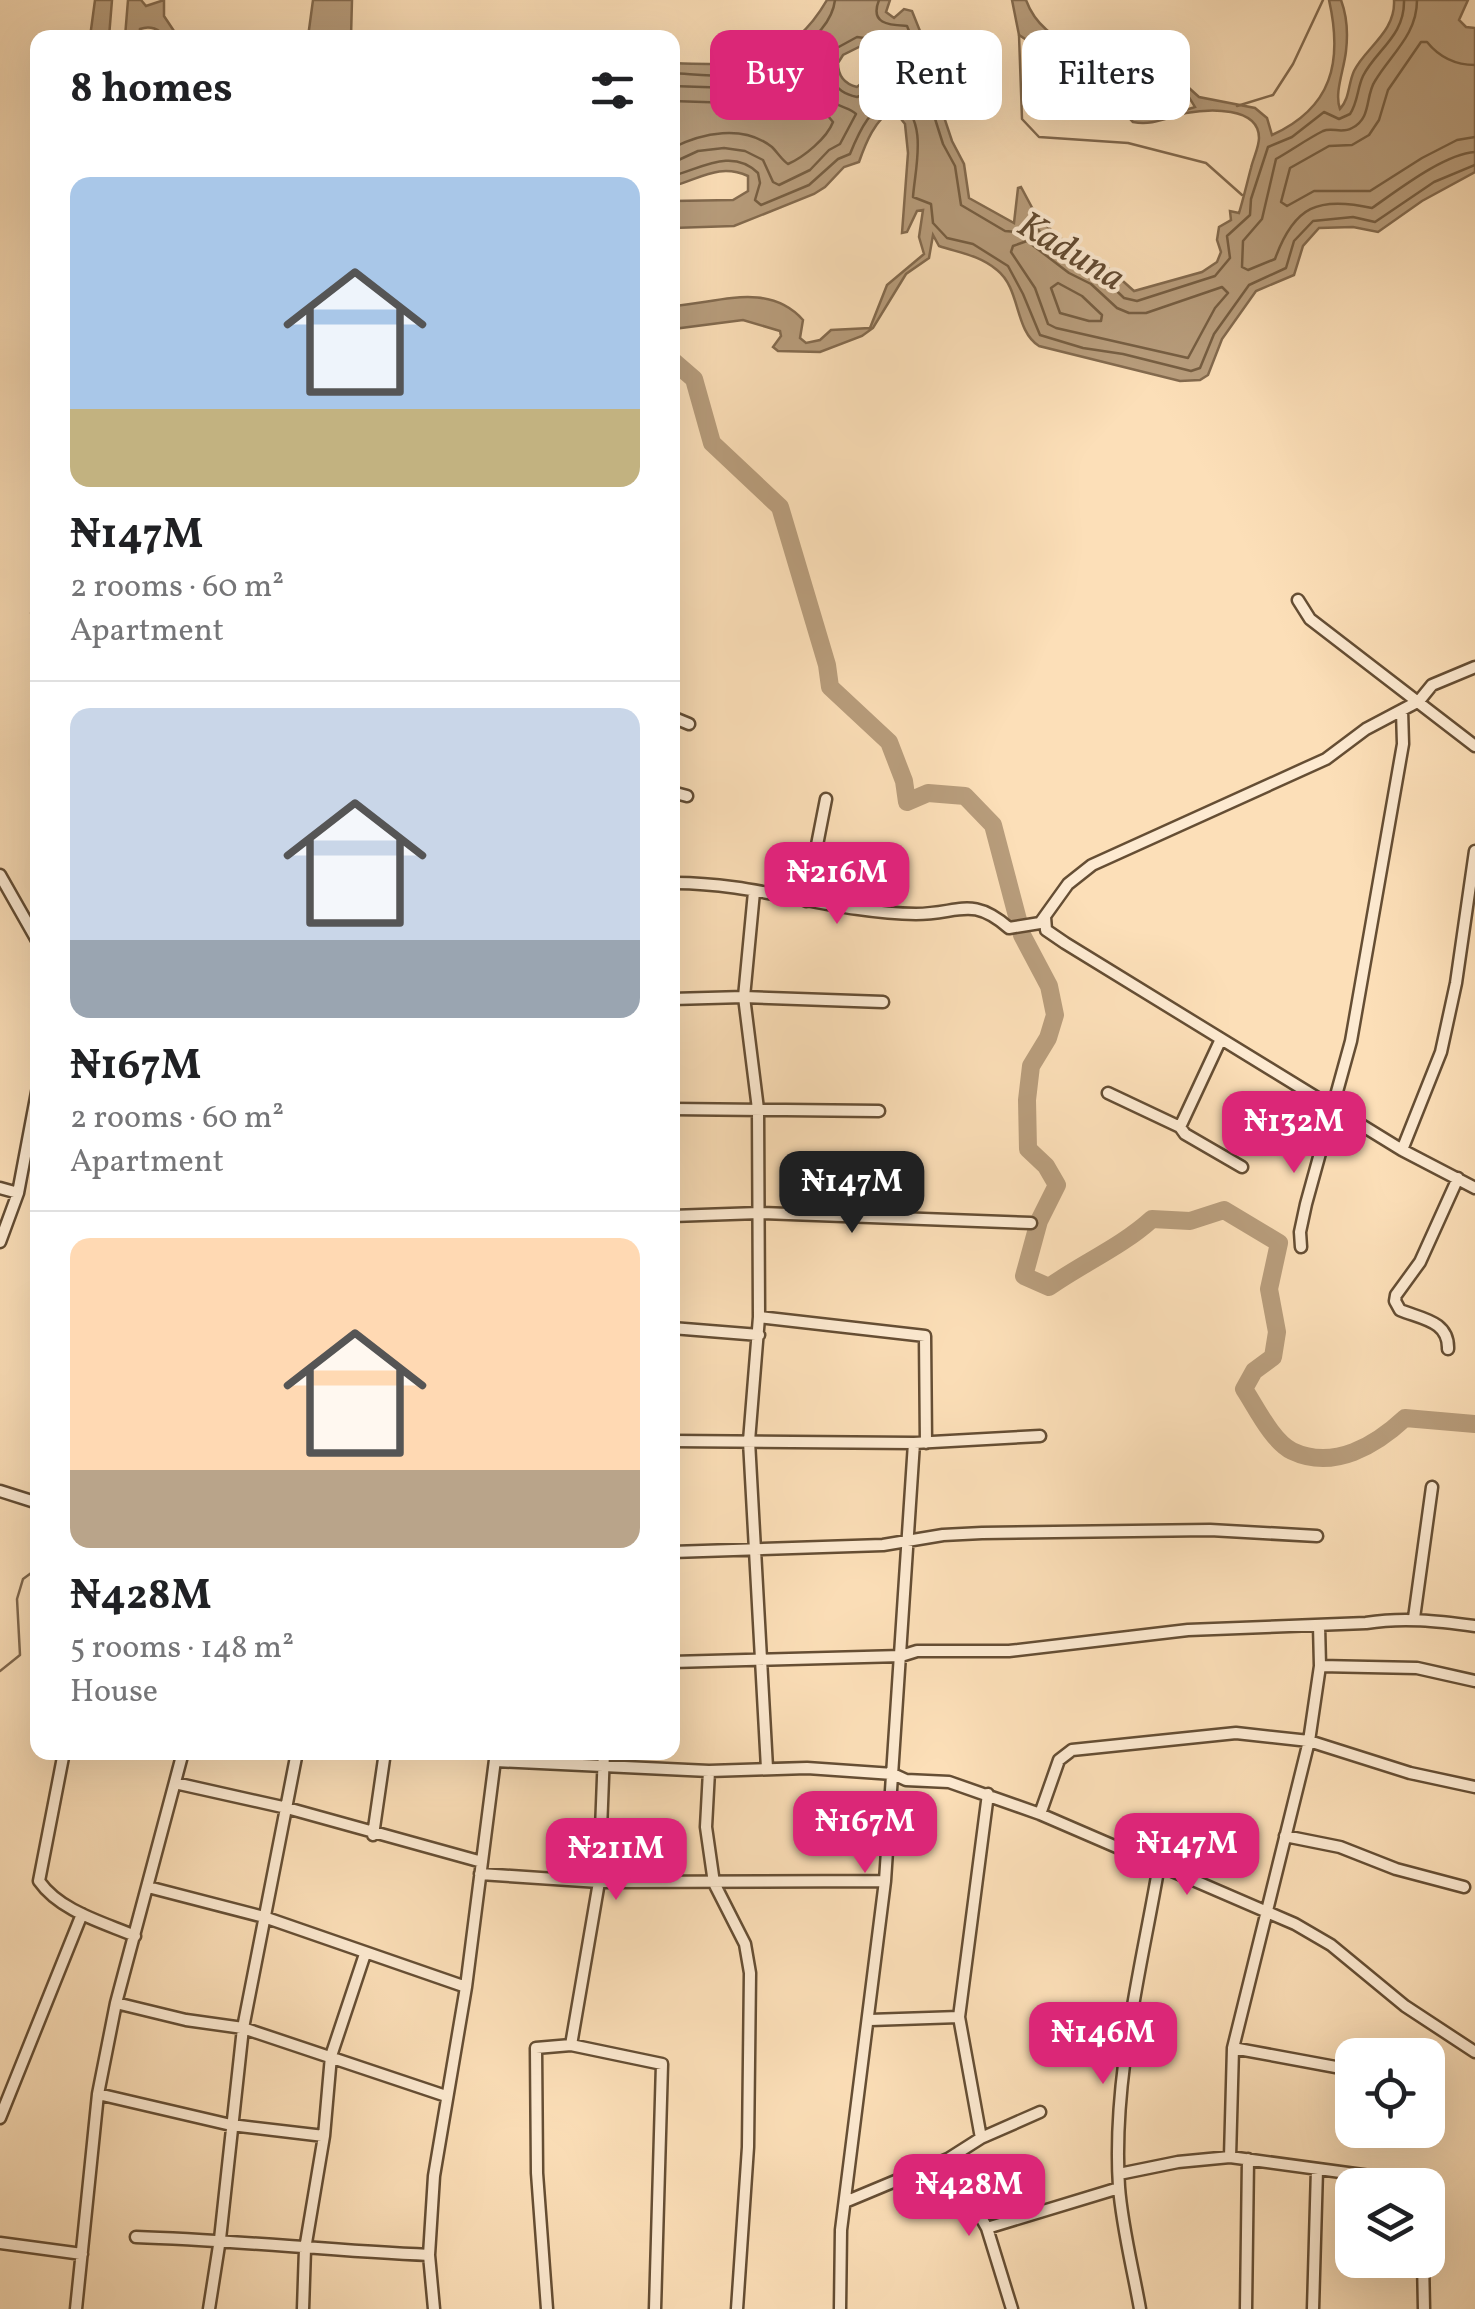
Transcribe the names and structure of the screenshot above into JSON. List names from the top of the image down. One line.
{"water":["Kaduna"],"page":{"chip":["Buy","Rent","Filters"],"heading":"8 homes","list":[{"name":"₦147M","note":"2 rooms · 60 m² · Apartment"},{"name":"₦167M","note":"2 rooms · 60 m² · Apartment"},{"name":"₦428M","note":"5 rooms · 148 m² · House"}],"price":["₦216M","₦132M","₦147M","₦167M","₦147M","₦211M","₦146M","₦428M"]}}
